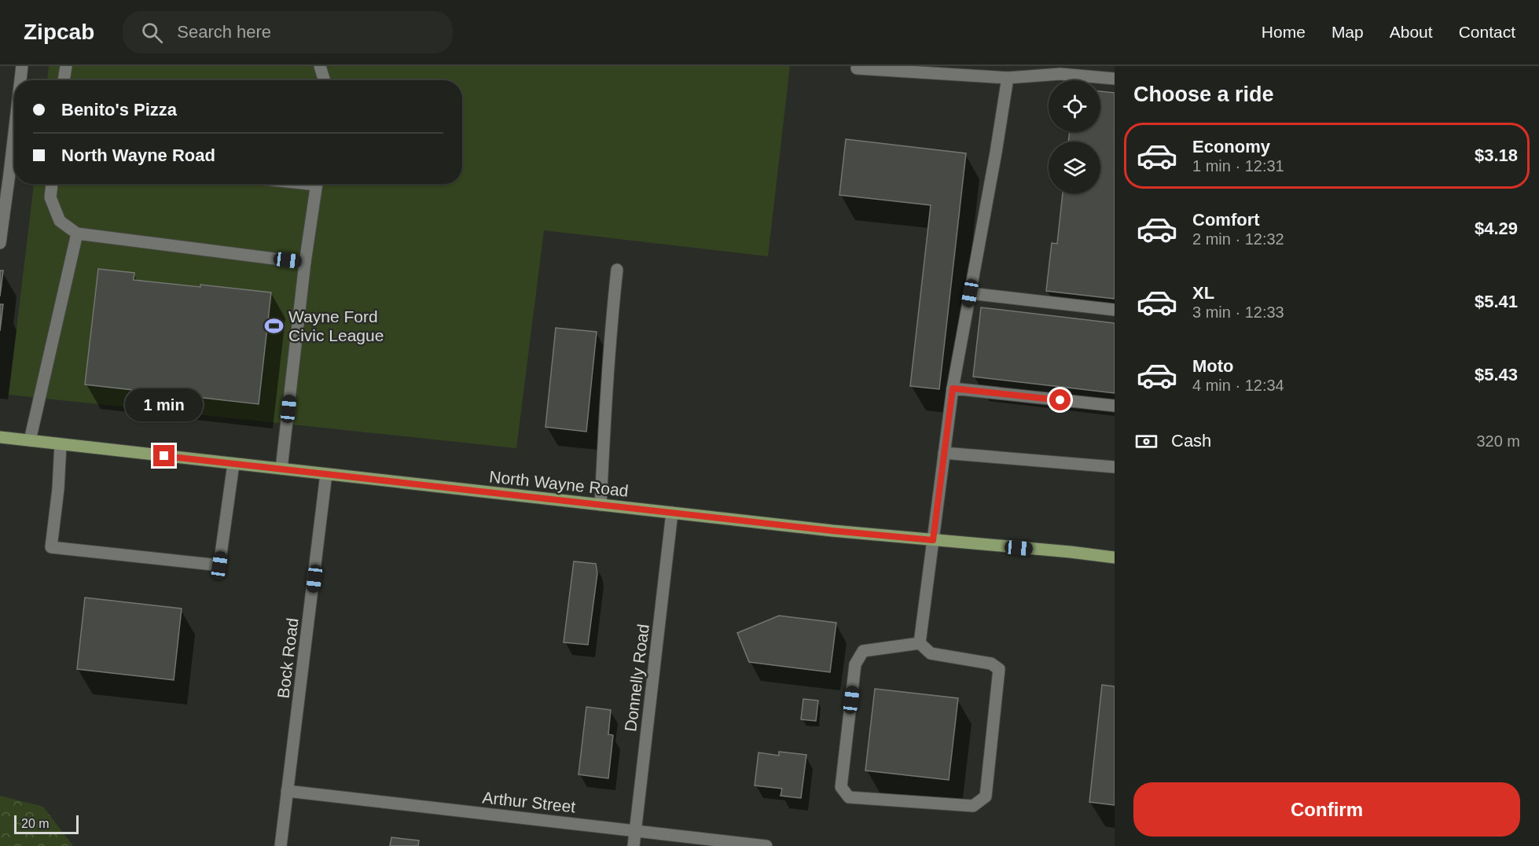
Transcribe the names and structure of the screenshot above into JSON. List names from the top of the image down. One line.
{"streets":{"main road":["North Wayne Road"],"street":["Bock Road","Donnelly Road","Arthur Street"]},"crossings":[["North Wayne Road","Bock Road"],["North Wayne Road","Donnelly Road"],["Bock Road","Arthur Street"],["Donnelly Road","Arthur Street"]],"places":{"sports":["Wayne Ford Civic League"]},"scale_bar":"20 m","page":{"header":"Zipcab","search":"Search here","nav":["Home","Map","About","Contact"],"heading":"Choose a ride","banner":["Benito's Pizza","North Wayne Road"],"list":[{"name":"Economy","note":"1 min · 12:31","value":"$3.18"},{"name":"Comfort","note":"2 min · 12:32","value":"$4.29"},{"name":"XL","note":"3 min · 12:33","value":"$5.41"},{"name":"Moto","note":"4 min · 12:34","value":"$5.43"}],"bubble":"1 min","pay":["Cash","320 m"],"buttons":"Confirm","scale":"20 m"}}
